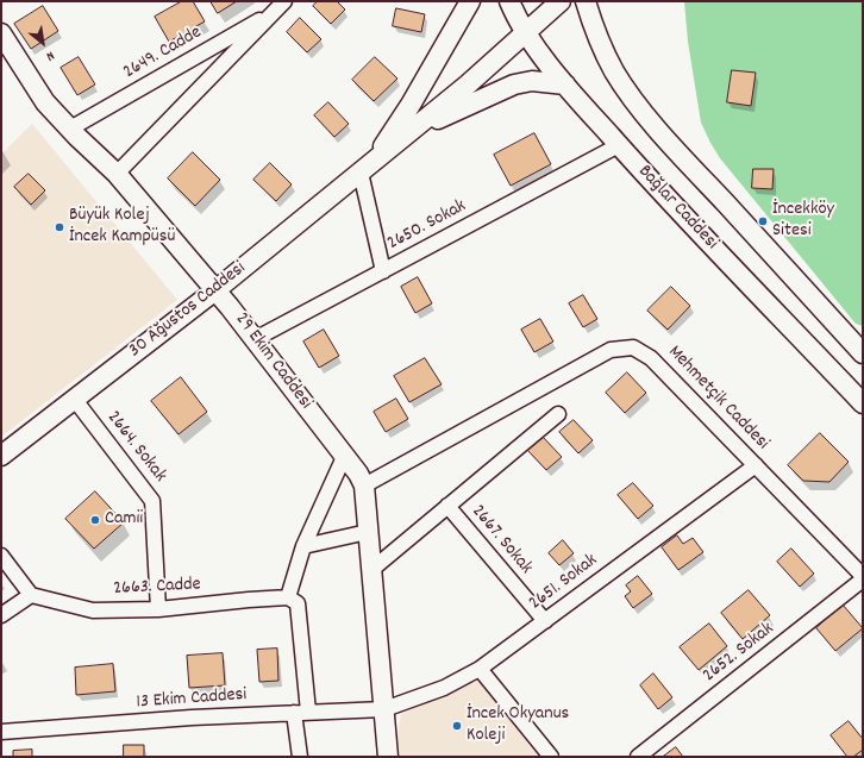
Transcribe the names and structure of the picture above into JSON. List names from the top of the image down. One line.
{"streets":{"street":["2649. Cadde","Bağlar Caddesi","2650. Sokak","30 Ağustos Caddesi","29 Ekim Caddesi","Mehmetçik Caddesi","2664. Sokak","2667. Sokak","2651. Sokak","2663. Cadde","2652. Sokak","13 Ekim Caddesi"]},"crossings":[["2649. Cadde","29 Ekim Caddesi"],["Bağlar Caddesi","2650. Sokak"],["Bağlar Caddesi","30 Ağustos Caddesi"],["2650. Sokak","29 Ekim Caddesi"],["30 Ağustos Caddesi","29 Ekim Caddesi"],["30 Ağustos Caddesi","2664. Sokak"],["29 Ekim Caddesi","Mehmetçik Caddesi"],["Mehmetçik Caddesi","2651. Sokak"],["Mehmetçik Caddesi","2652. Sokak"],["2664. Sokak","2663. Cadde"],["2667. Sokak","2651. Sokak"],["2651. Sokak","13 Ekim Caddesi"]],"places":["İncekköy Sitesi","Büyük Kolej İncek Kampüsü","Camii","İncek Okyanus Koleji"],"north":"bottom right"}
